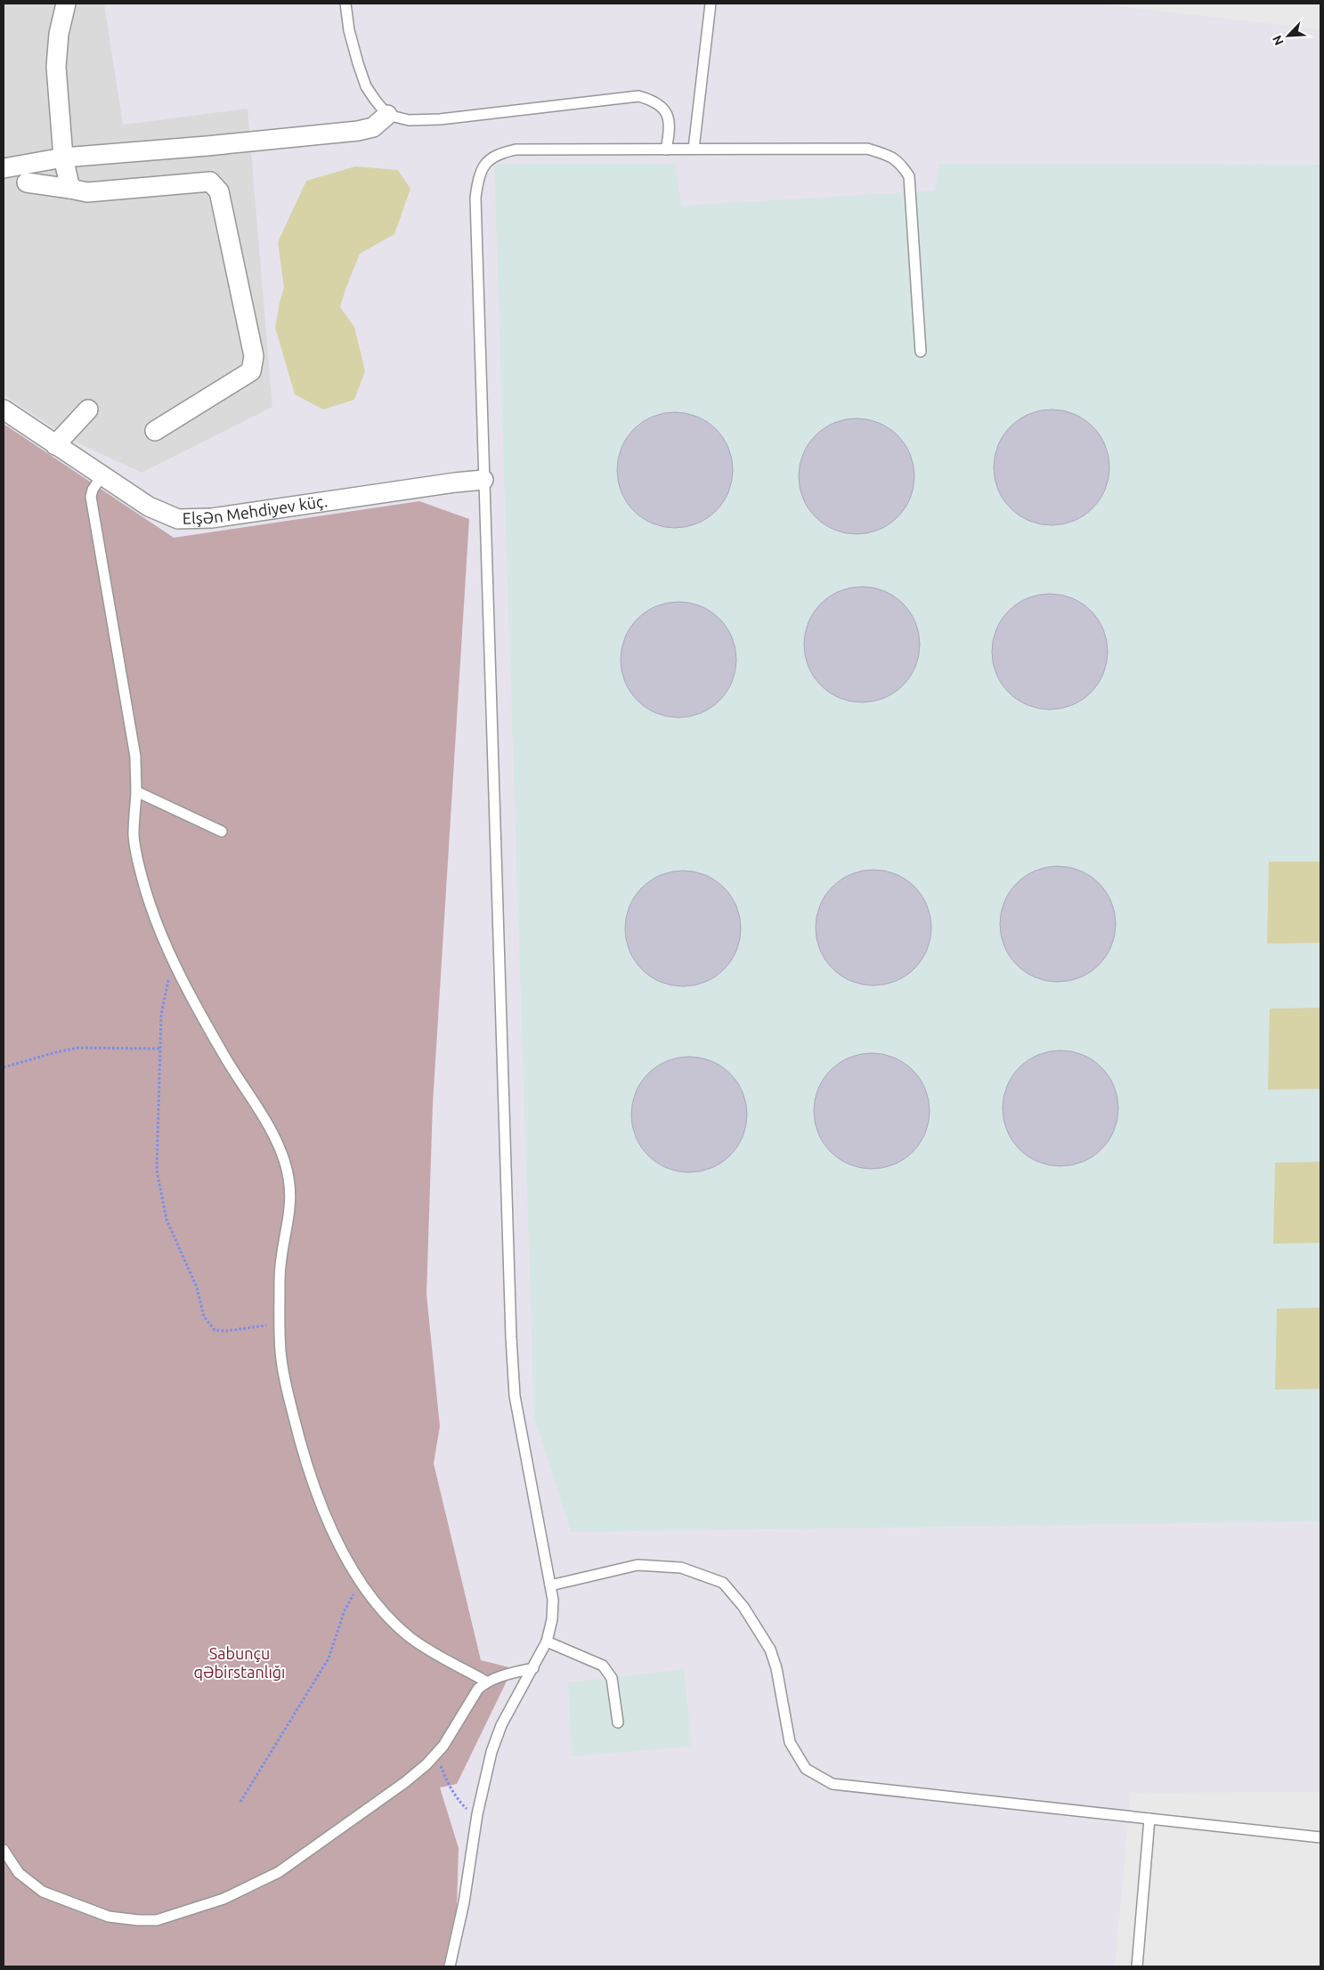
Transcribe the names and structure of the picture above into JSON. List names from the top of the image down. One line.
{"streets":{"street":["Elşən Mehdiyev küç."]},"parks":["Sabunçu qəbirstanlığı"],"north":"bottom left"}
